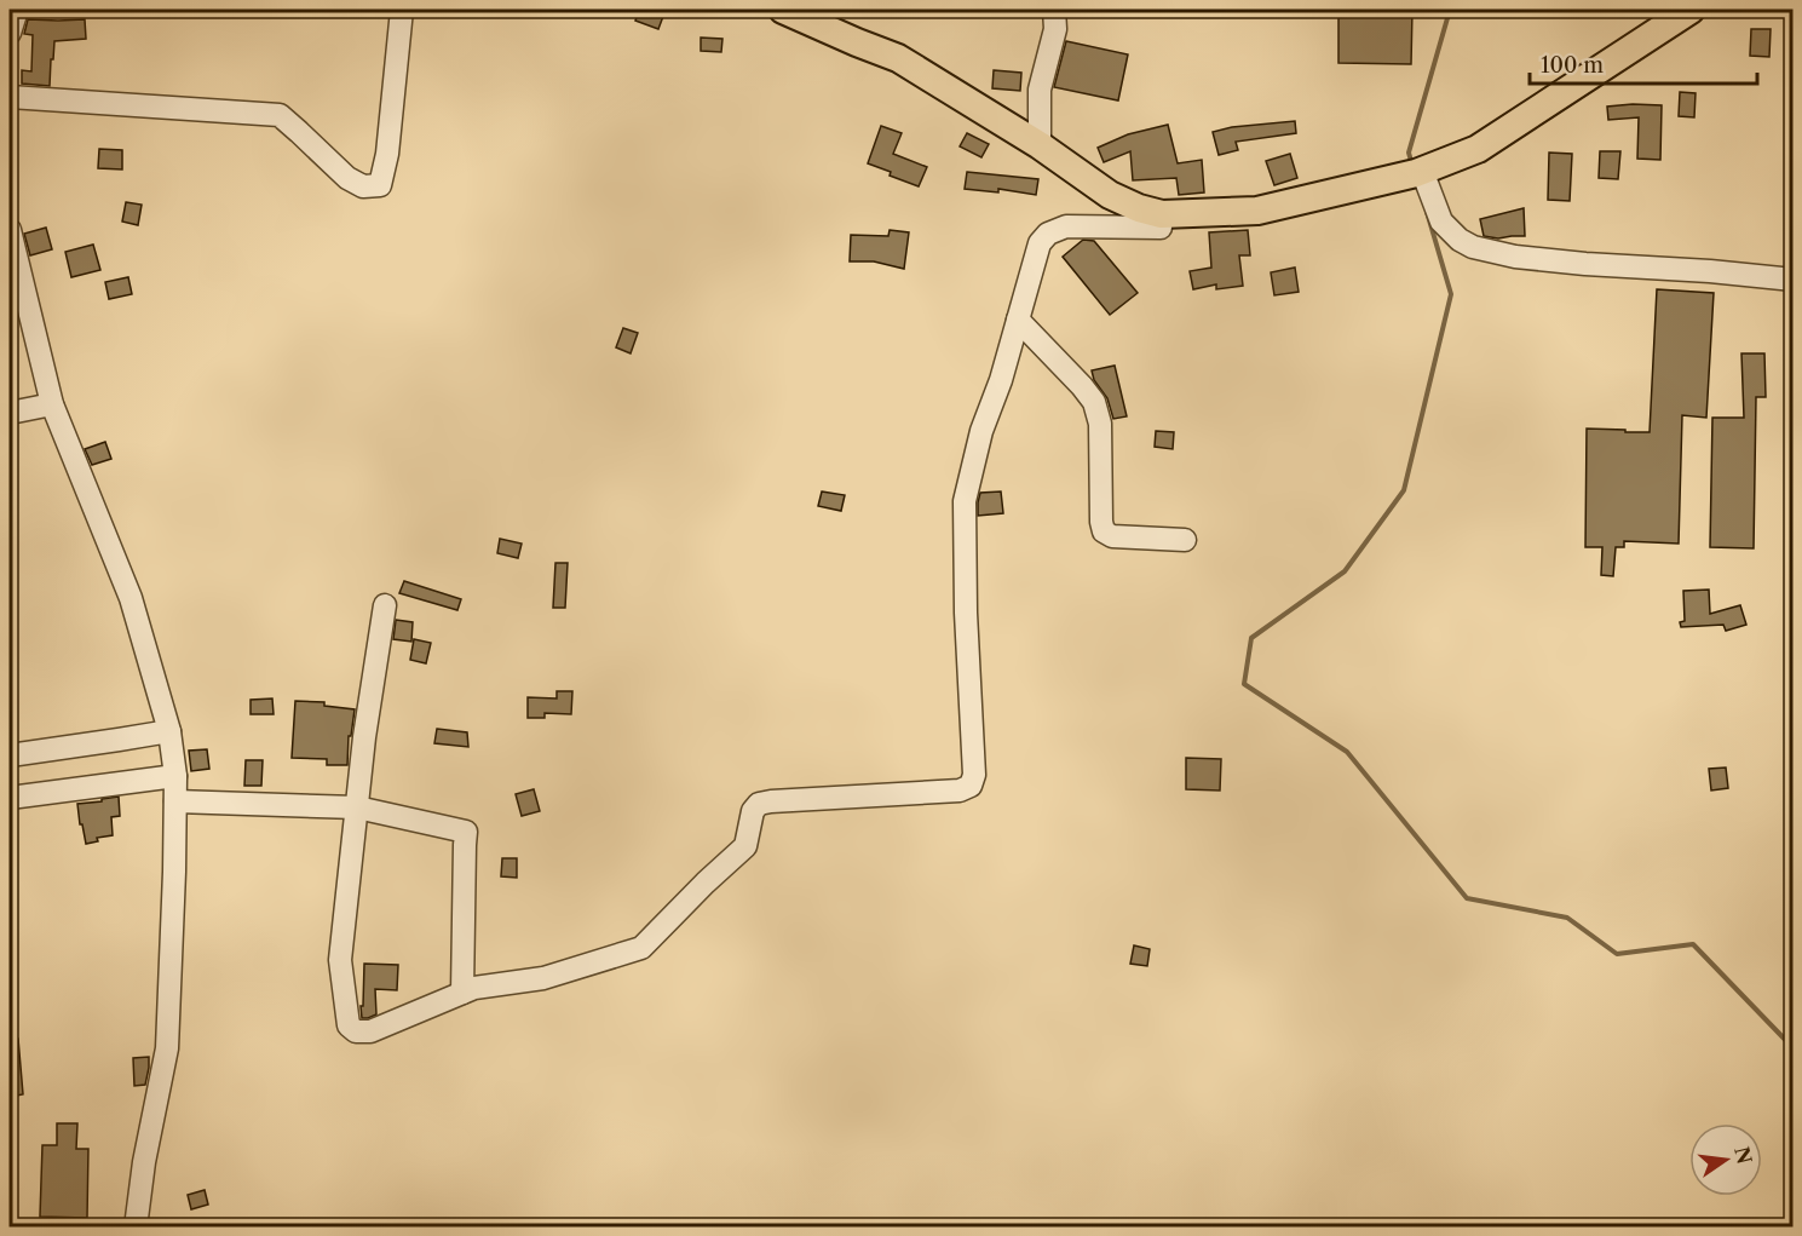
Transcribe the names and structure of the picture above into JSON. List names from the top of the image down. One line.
{"scale_bar":"100 m","north":"right"}
